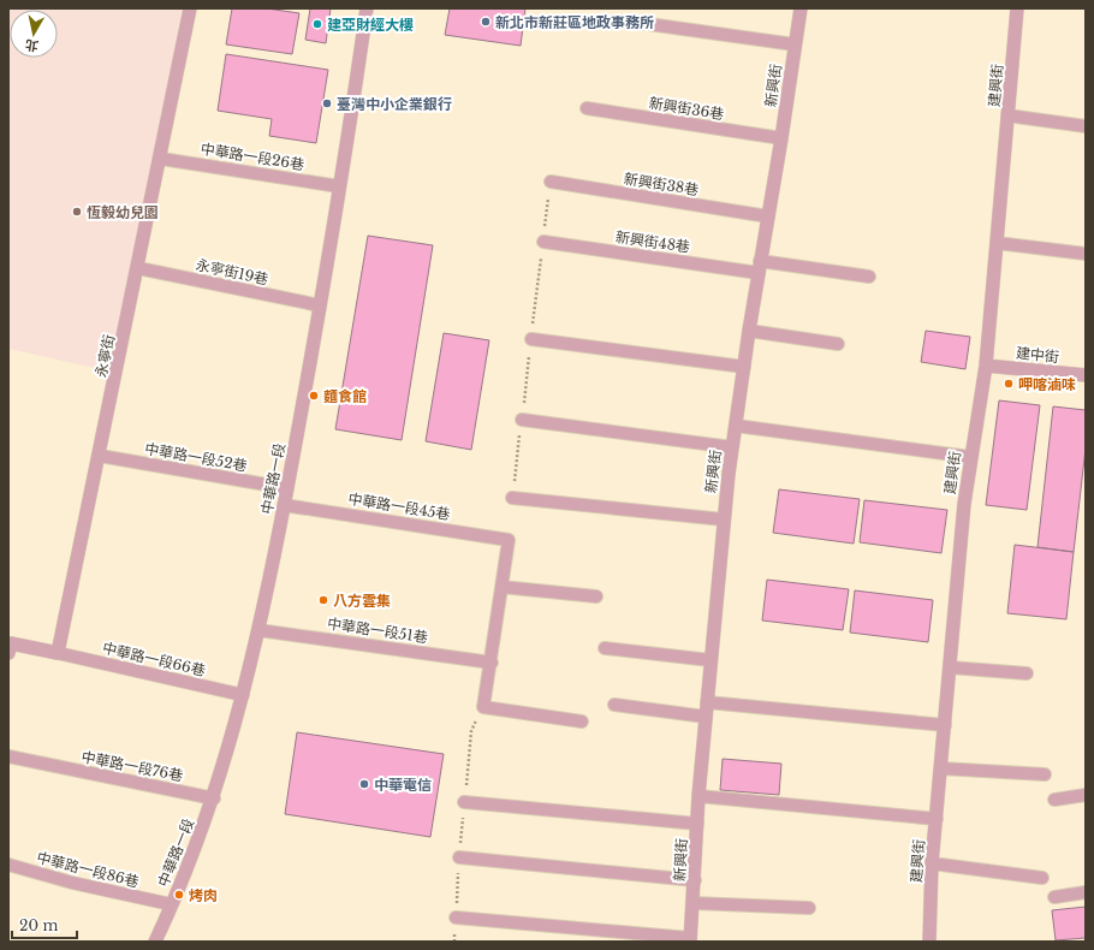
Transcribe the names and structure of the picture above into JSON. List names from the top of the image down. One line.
{"streets":{"street":["新興街","建興街","建中街","永寧街","中華路一段"],"lane":["新興街36巷","中華路一段26巷","新興街38巷","新興街48巷","永寧街19巷","中華路一段52巷","中華路一段45巷","中華路一段51巷","中華路一段66巷","中華路一段76巷","中華路一段86巷"]},"crossings":[["新興街","新興街36巷"],["新興街","新興街38巷"],["新興街","新興街48巷"],["建興街","建中街"],["中華路一段26巷","永寧街"],["中華路一段26巷","中華路一段"],["永寧街19巷","永寧街"],["永寧街19巷","中華路一段"],["永寧街","中華路一段52巷"],["永寧街","中華路一段66巷"],["中華路一段52巷","中華路一段"],["中華路一段","中華路一段45巷"],["中華路一段","中華路一段51巷"],["中華路一段","中華路一段66巷"],["中華路一段","中華路一段76巷"],["中華路一段","中華路一段86巷"]],"places":["新北市新莊區地政事務所","建亞財經大樓","臺灣中小企業銀行","恆毅幼兒園","呷喀滷味","麵食館","八方雲集","中華電信","烤肉"],"scale_bar":"20 m","north":"bottom"}
